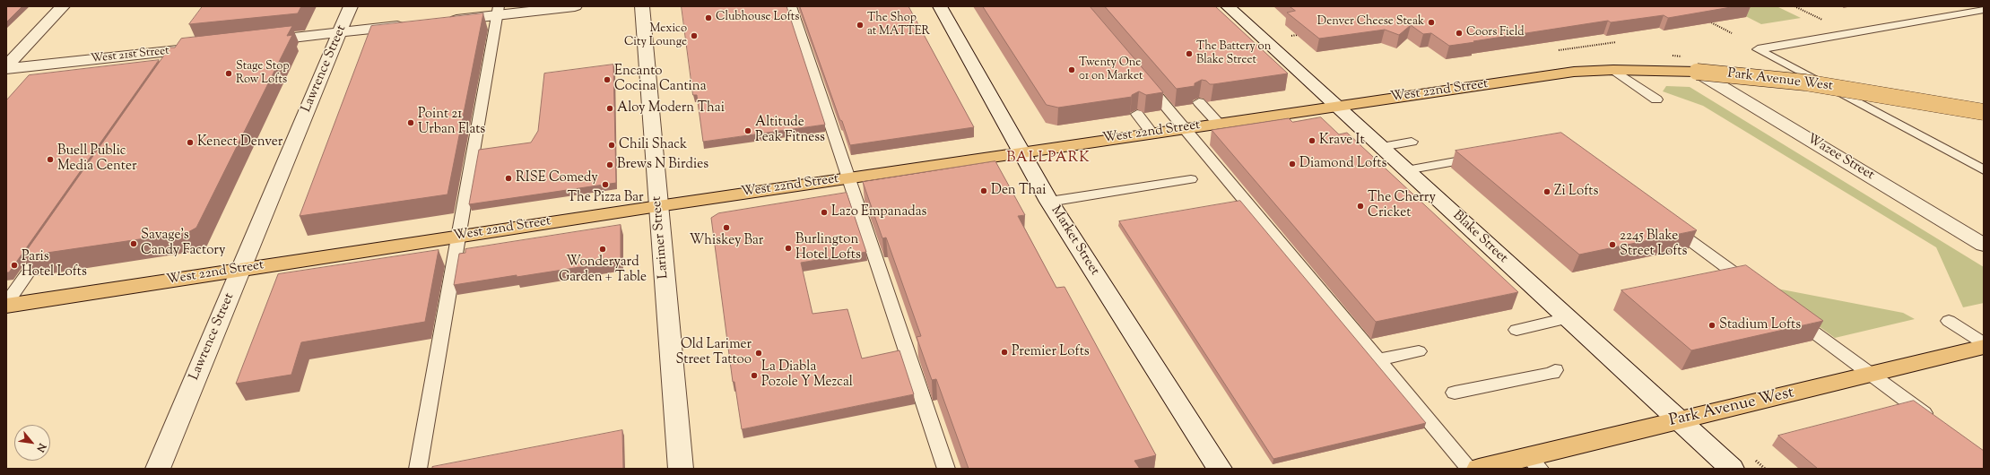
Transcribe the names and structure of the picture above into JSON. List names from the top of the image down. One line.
{"streets":{"main road":["Park Avenue West","West 22nd Street"],"street":["West 21st Street","Lawrence Street","Wazee Street","Larimer Street","Blake Street","Market Street"]},"crossings":[["Lawrence Street","West 22nd Street"],["Park Avenue West","West 22nd Street"],["Park Avenue West","Wazee Street"],["Park Avenue West","Blake Street"],["West 22nd Street","Larimer Street"],["West 22nd Street","Blake Street"],["West 22nd Street","Market Street"]],"districts":["BALLPARK"],"places":["Clubhouse Lofts","Denver Cheese Steak","The Shop at MATTER","Coors Field","Mexico City Lounge","The Battery on Blake Street","Twenty One 01 on Market","Stage Stop Row Lofts","Encanto Cocina Cantina","Aloy Modern Thai","Point 21 Urban Flats","Altitude Peak Fitness","Krave It","Kenect Denver","Chili Shack","Buell Public Media Center","Diamond Lofts","Brews N Birdies","RISE Comedy","The Pizza Bar","Den Thai","Zi Lofts","The Cherry Cricket","Lazo Empanadas","Whiskey Bar","Savage’s Candy Factory","2245 Blake Street Lofts","Burlington Hotel Lofts","Wonderyard Garden + Table","Paris Hotel Lofts","Stadium Lofts","Premier Lofts","Old Larimer Street Tattoo","La Diabla Pozole Y Mezcal"],"north":"bottom right"}
